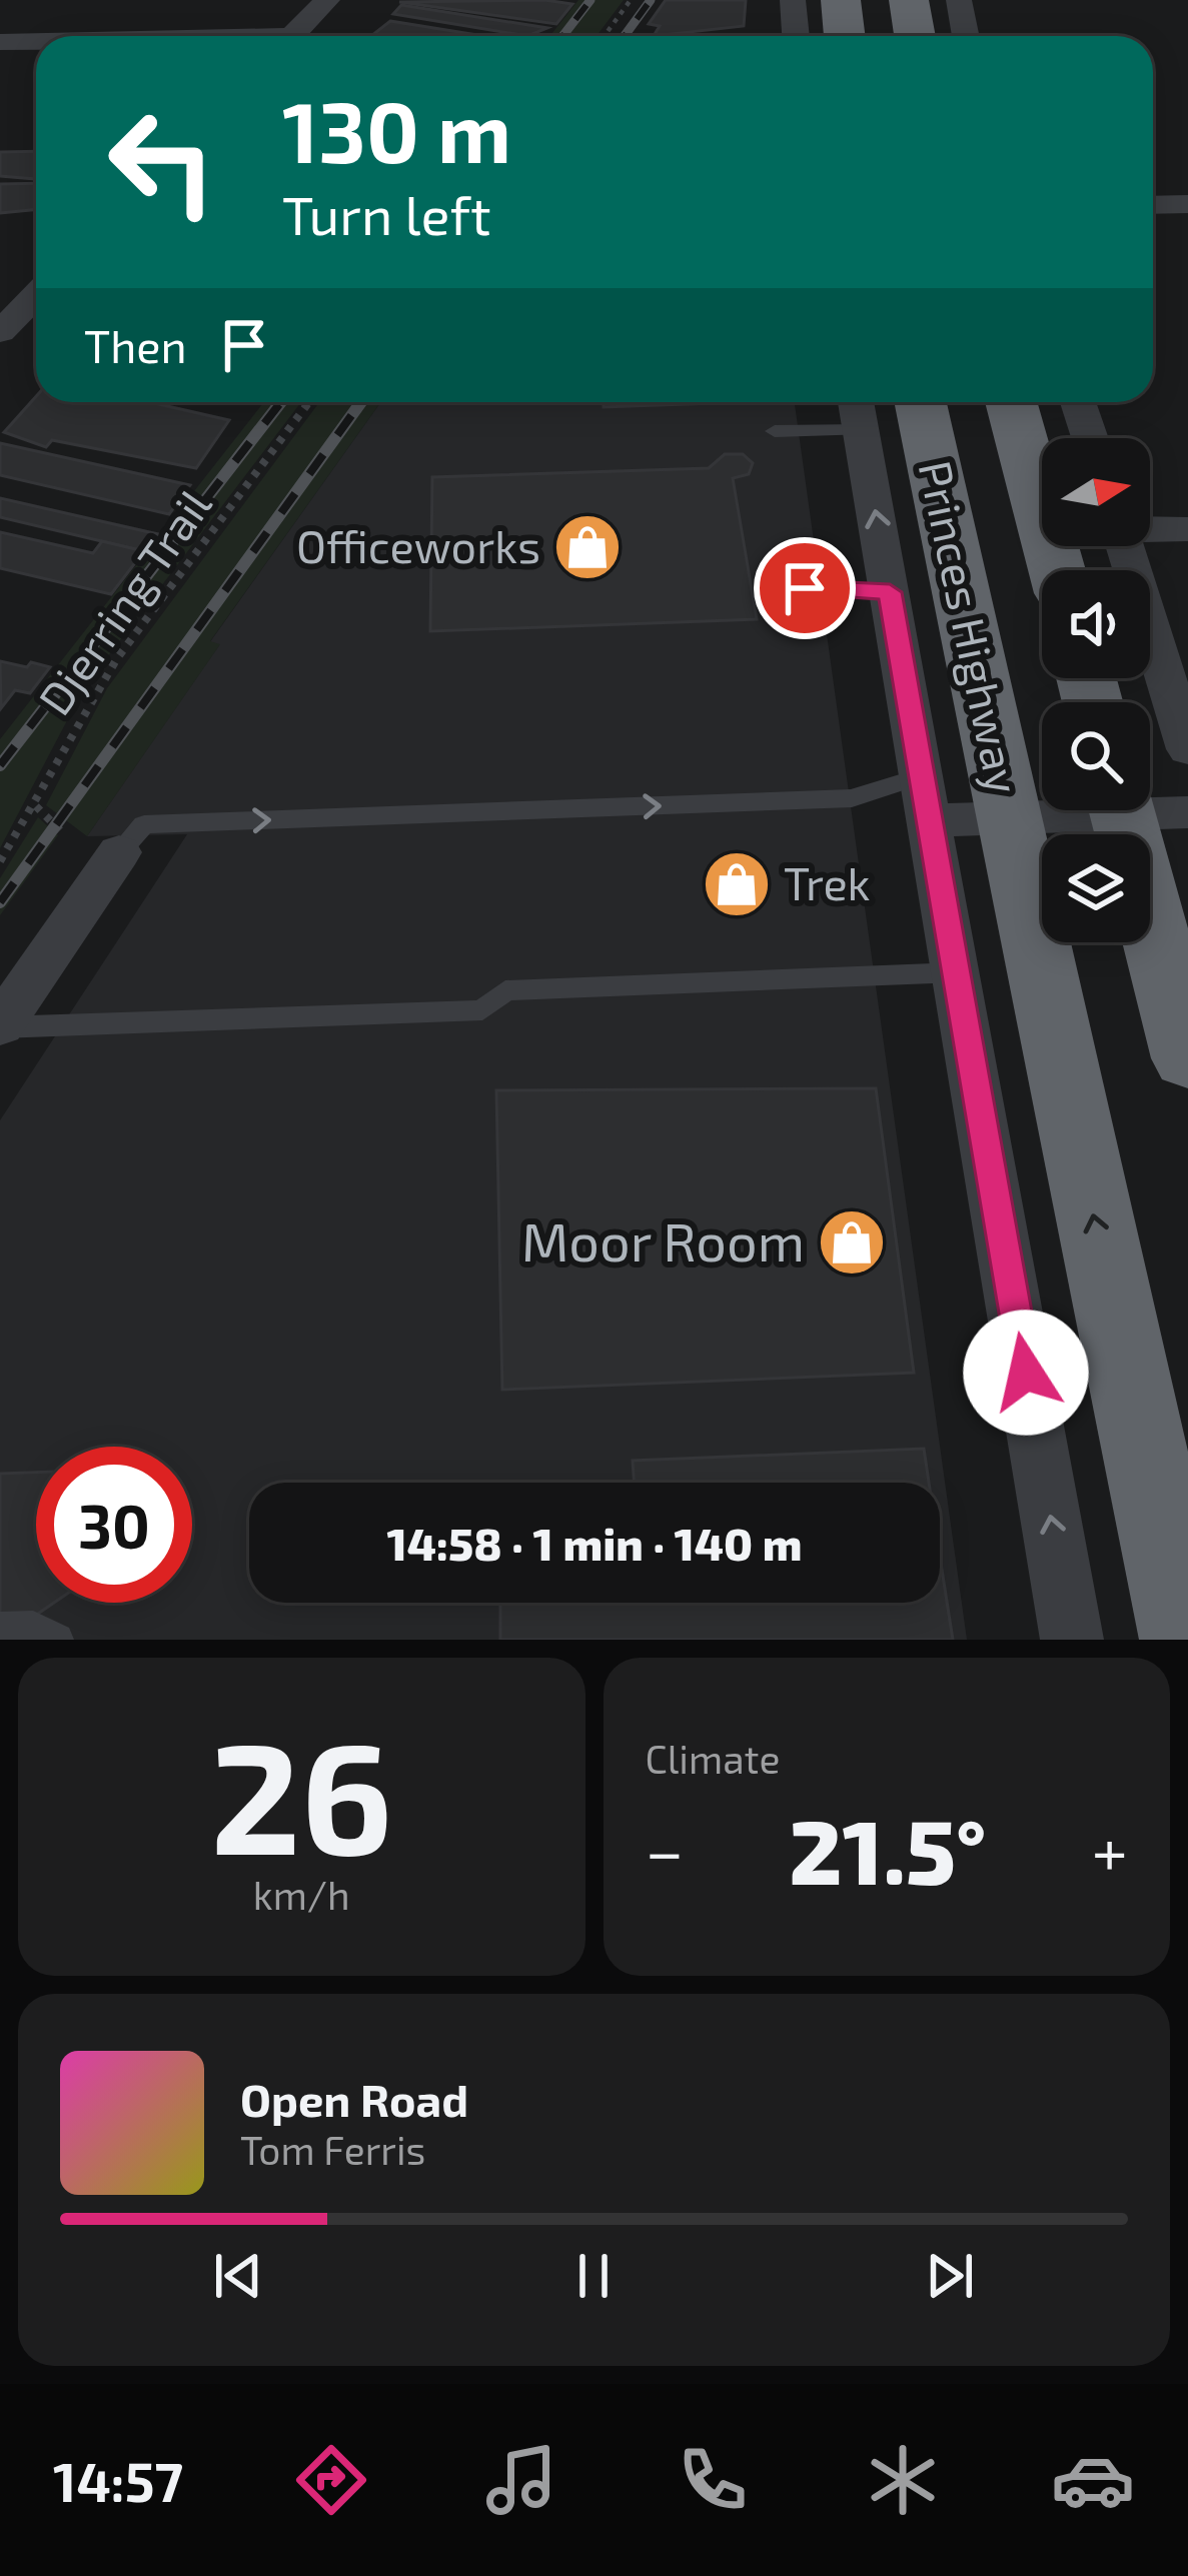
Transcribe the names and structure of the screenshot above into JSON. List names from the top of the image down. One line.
{"streets":{"highway":["Princes Highway"],"path":["Djerring Trail"]},"one_way":["Princes Highway"],"places":{"shop":["Officeworks","Trek","Moor Room"]},"north":"right","page":{"turn":["130 m","Turn left"],"then":"Then","limit":"30","trip":"14:58 · 1 min · 140 m","tile":[["26","km/h"],"Climate"],"heat":["−","21.5°","+"],"song":["Open Road","Tom Ferris"],"tabs":"14:57"}}
